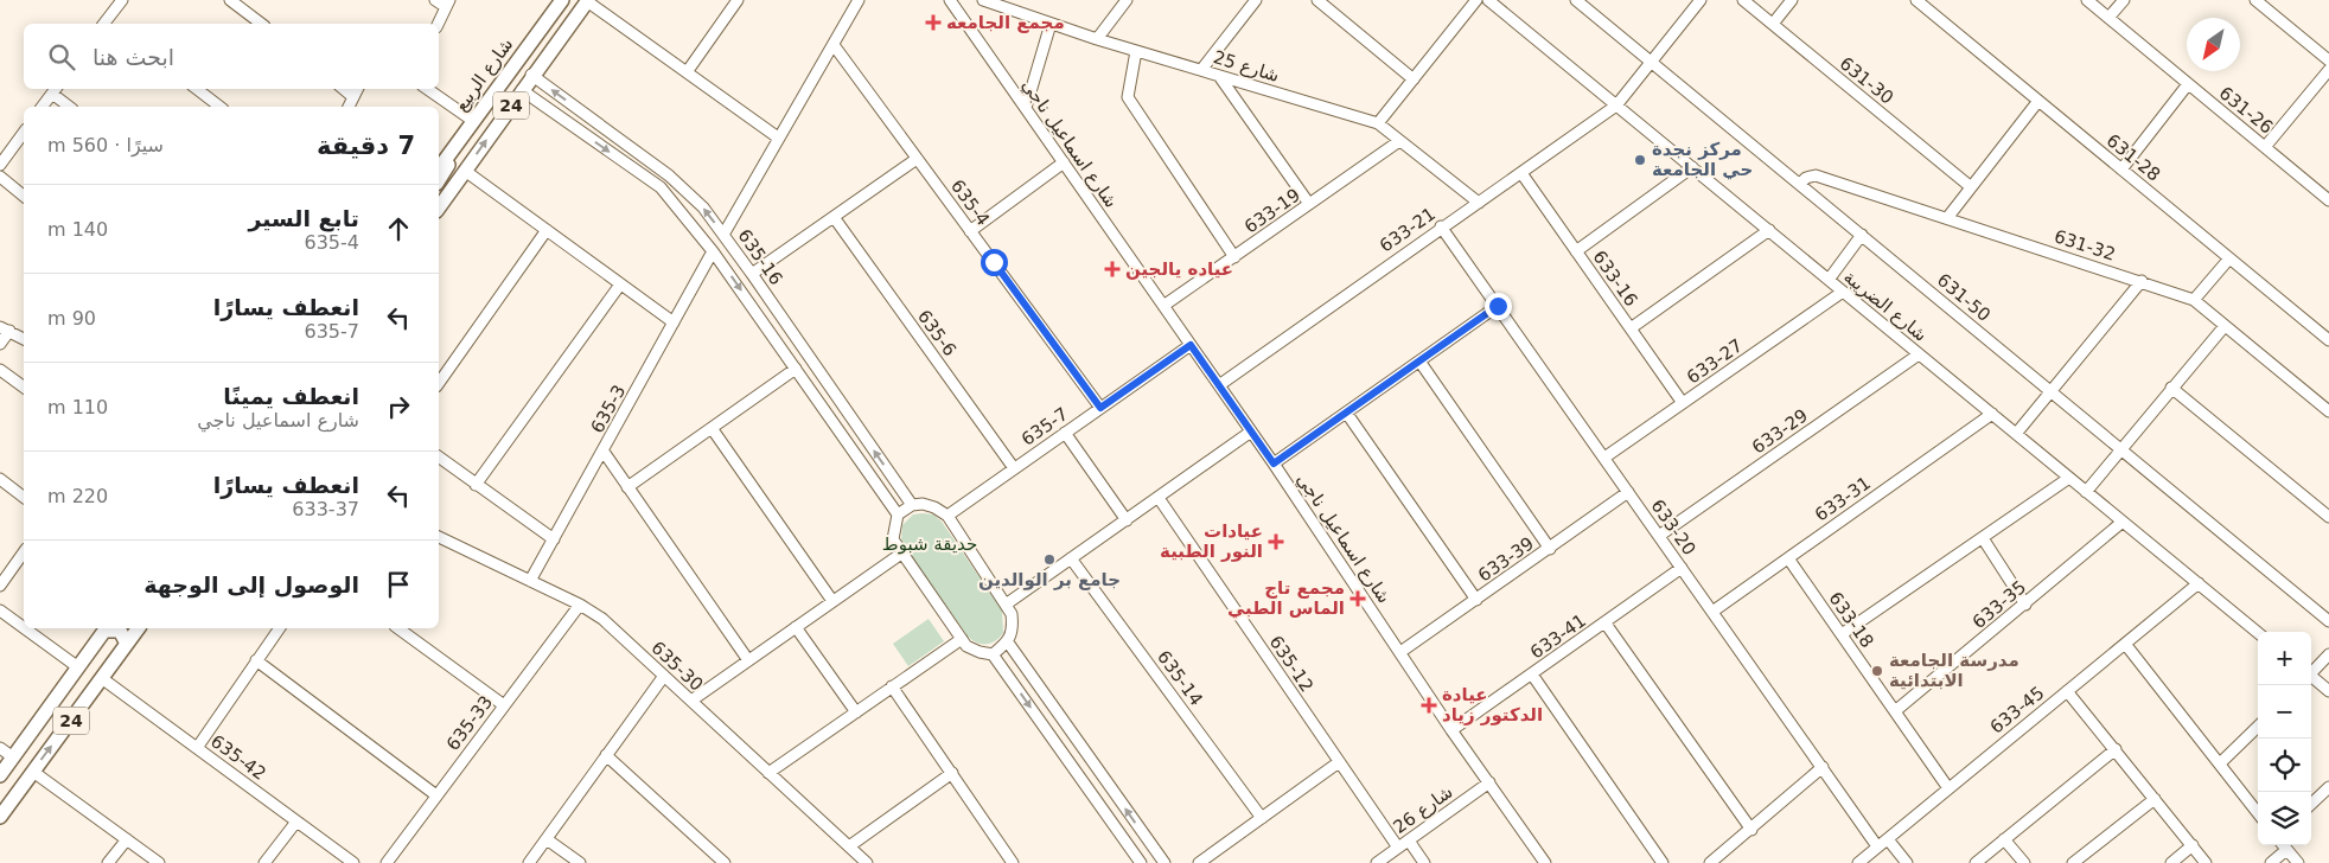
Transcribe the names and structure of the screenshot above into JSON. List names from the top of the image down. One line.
{"streets":{"main road":["شارع الربيع","24"],"street":["شارع 25","631-30","631-26","شارع اسماعيل ناجي","631-28","635-4","633-19","633-21","631-32","635-16","633-16","631-50","شارع الضريبة","635-6","633-27","635-3","635-7","633-29","633-31","633-20","633-39","633-35","633-18","633-41","635-12","635-30","635-14","633-45","635-33","635-42","شارع 26"]},"crossings":[["شارع 25","633-19"],["شارع 25","633-21"],["24","635-16"],["24","635-42"],["شارع اسماعيل ناجي","633-19"],["شارع اسماعيل ناجي","633-21"],["شارع اسماعيل ناجي","635-7"],["شارع اسماعيل ناجي","633-39"],["شارع اسماعيل ناجي","633-41"],["شارع اسماعيل ناجي","شارع 26"],["635-4","635-7"],["633-21","633-16"],["633-21","631-50"],["633-21","شارع الضريبة"],["633-21","633-20"],["631-32","631-50"],["635-16","635-3"],["633-16","633-27"],["شارع الضريبة","633-27"],["شارع الضريبة","633-29"],["شارع الضريبة","633-31"],["شارع الضريبة","633-35"],["شارع الضريبة","633-45"],["635-6","635-7"],["633-27","633-20"],["635-3","635-30"],["633-29","633-20"],["633-31","633-20"],["633-31","633-18"],["633-20","633-39"],["633-20","633-41"],["633-20","633-45"],["633-35","633-18"],["633-18","633-45"],["635-12","شارع 26"],["635-30","635-33"]],"parks":["حديقة شبوط"],"places":{"health":["مجمع الجامعه","عياده يالجين","عيادات النور الطبية","مجمع تاج الماس الطبي","عيادة الدكتور زياد"],"other":["مركز نجدة حي الجامعة","جامع بر الوالدين","مدرسة الجامعة الابتدائية"]},"north":"bottom left","page":{"search":"ابحث هنا","heading":["7 دقيقة","سيرًا · 560 m"],"list":[["تابع السير","635-4","140 m"],["انعطف يسارًا","635-7","90 m"],["انعطف يمينًا","شارع اسماعيل ناجي","110 m"],["انعطف يسارًا","633-37","220 m"],"الوصول إلى الوجهة"],"map_buttons":["+","−"]}}
